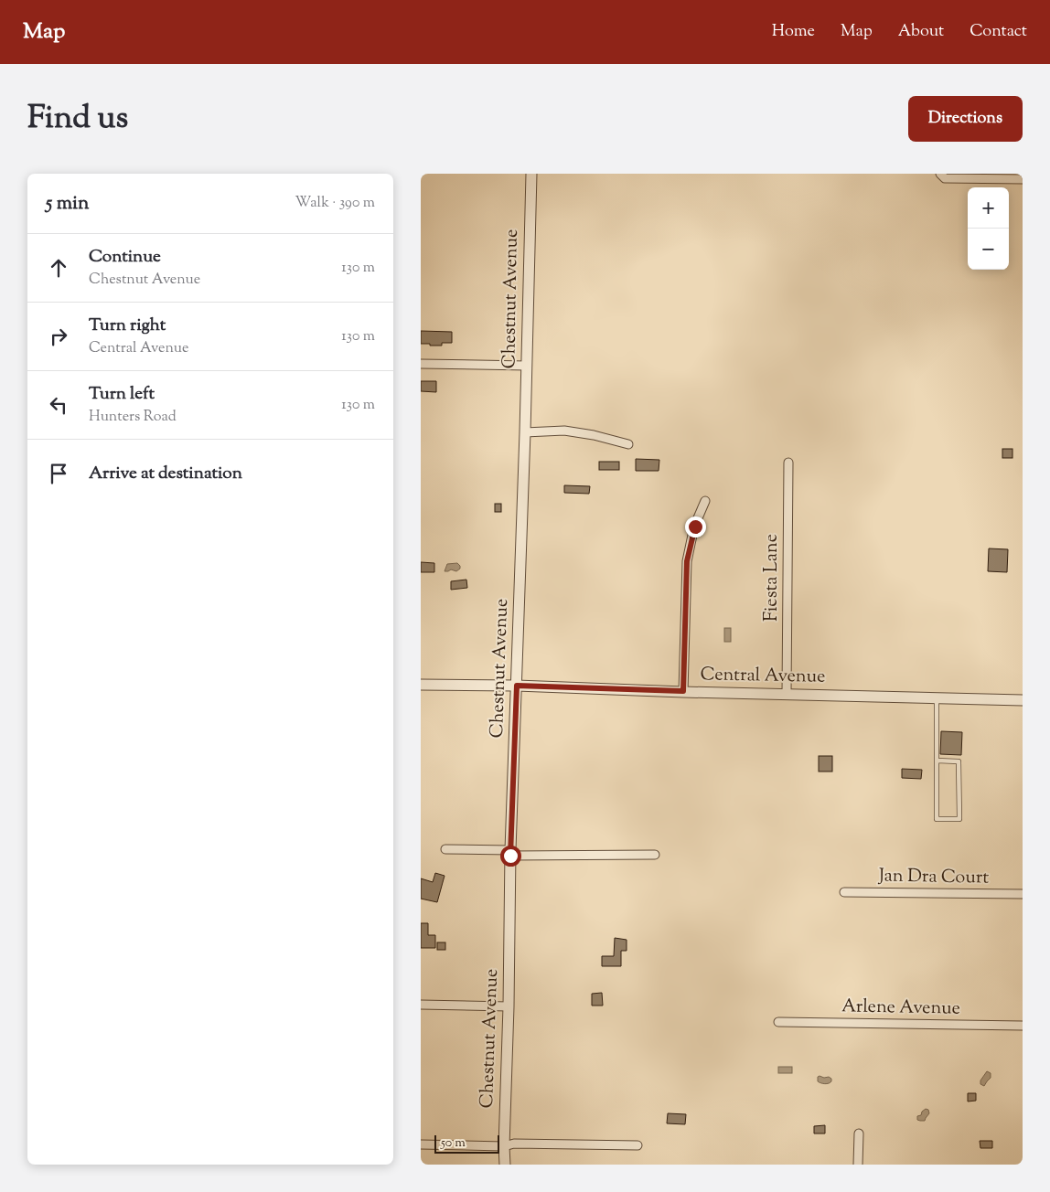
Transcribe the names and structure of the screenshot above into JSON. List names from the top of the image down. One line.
{"streets":{"street":["Chestnut Avenue","Fiesta Lane","Central Avenue","Jan Dra Court","Arlene Avenue"]},"crossings":[["Chestnut Avenue","Central Avenue"],["Fiesta Lane","Central Avenue"]],"scale_bar":"50 m","page":{"header":"Map","nav":["Home","Map","About","Contact"],"title":"Find us","buttons":"Directions","heading":["5 min","Walk · 390 m"],"map_buttons":["+","−"],"list":[["Continue","Chestnut Avenue","130 m"],["Turn right","Central Avenue","130 m"],["Turn left","Hunters Road","130 m"],"Arrive at destination"],"scale":"50 m"}}
